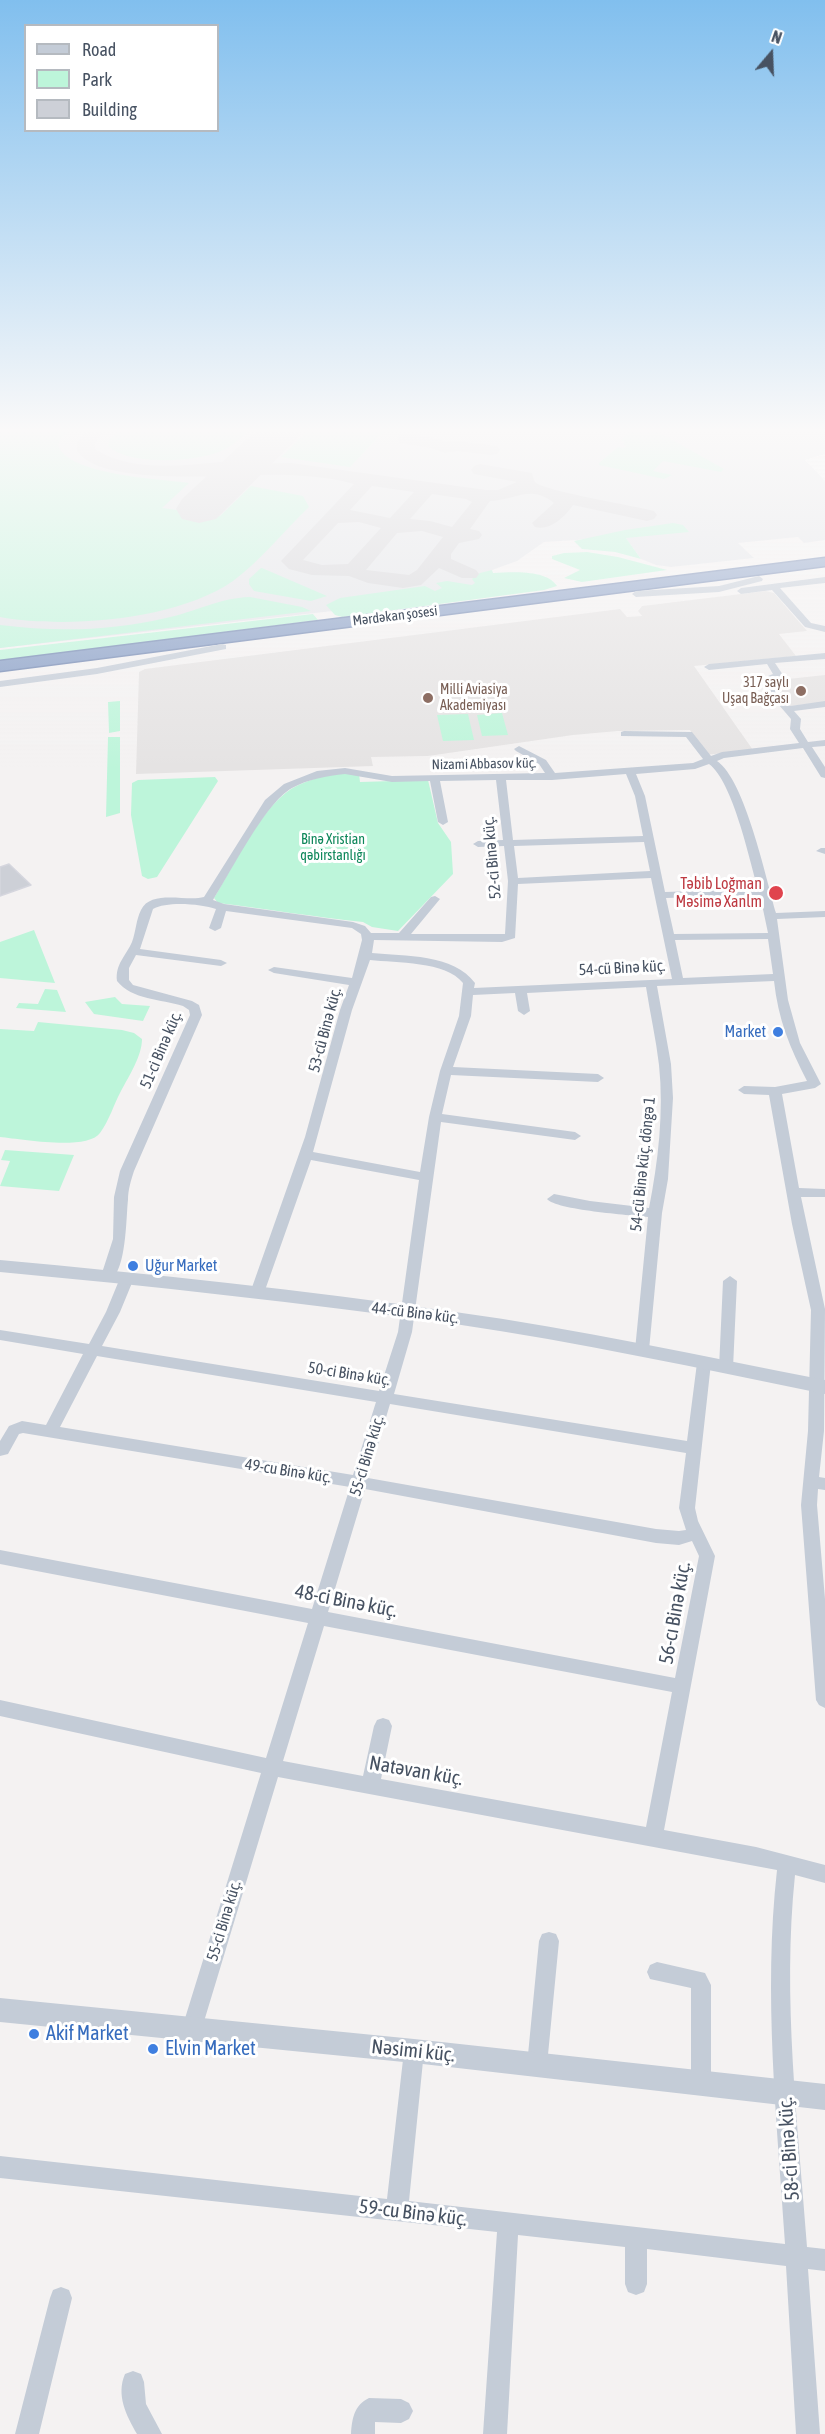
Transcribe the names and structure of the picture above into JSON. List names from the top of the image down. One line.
{"streets":{"highway":["Mərdəkan şosesi"],"street":["Nizami Abbasov küç.","52-ci Binə küç.","54-cü Binə küç.","53-cü Binə küç.","51-ci Binə küç.","54-cü Binə küç. döngə 1","44-cü Binə küç.","50-ci Binə küç.","55-ci Binə küç.","49-cu Binə küç.","48-ci Binə küç.","56-cı Binə küç.","Natəvan küç.","Nəsimi küç.","58-ci Binə küç.","59-cu Binə küç."]},"crossings":[["Nizami Abbasov küç.","52-ci Binə küç."],["Nizami Abbasov küç.","51-ci Binə küç."],["52-ci Binə küç.","53-cü Binə küç."],["54-cü Binə küç.","54-cü Binə küç. döngə 1"],["54-cü Binə küç.","55-ci Binə küç."],["53-cü Binə küç.","44-cü Binə küç."],["51-ci Binə küç.","44-cü Binə küç."],["54-cü Binə küç. döngə 1","44-cü Binə küç."],["44-cü Binə küç.","55-ci Binə küç."],["44-cü Binə küç.","56-cı Binə küç."],["50-ci Binə küç.","55-ci Binə küç."],["50-ci Binə küç.","56-cı Binə küç."],["55-ci Binə küç.","49-cu Binə küç."],["55-ci Binə küç.","48-ci Binə küç."],["55-ci Binə küç.","Natəvan küç."],["55-ci Binə küç.","Nəsimi küç."],["49-cu Binə küç.","56-cı Binə küç."],["48-ci Binə küç.","56-cı Binə küç."],["56-cı Binə küç.","Natəvan küç."],["Natəvan küç.","58-ci Binə küç."],["Nəsimi küç.","58-ci Binə küç."],["58-ci Binə küç.","59-cu Binə küç."]],"parks":["Binə Xristian qəbirstanlığı"],"places":["317 saylı Uşaq Bağçası","Milli Aviasiya Akademiyası","Təbib Loğman Məsimə Xanlm","Market","Uğur Market","Akif Market","Elvin Market"],"legend":["Road","Park","Building"],"north":"top"}
